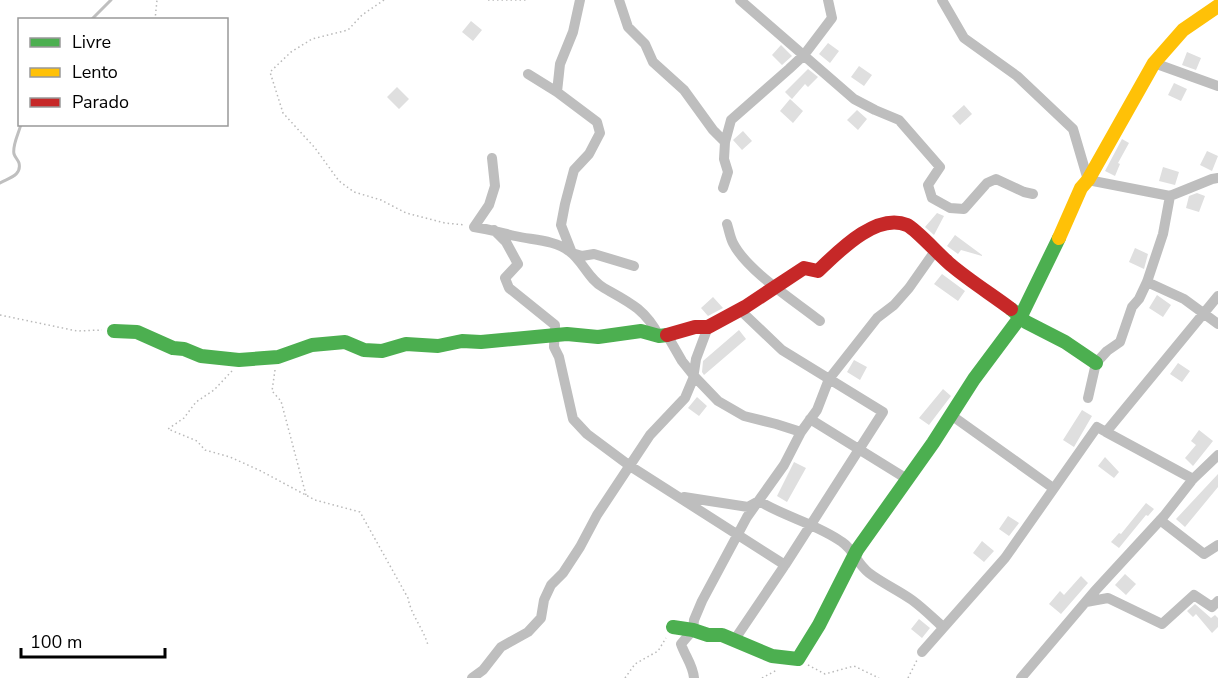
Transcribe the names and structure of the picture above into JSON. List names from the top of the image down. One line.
{"legend":["Livre","Lento","Parado"],"scale_bar":"100 m"}
